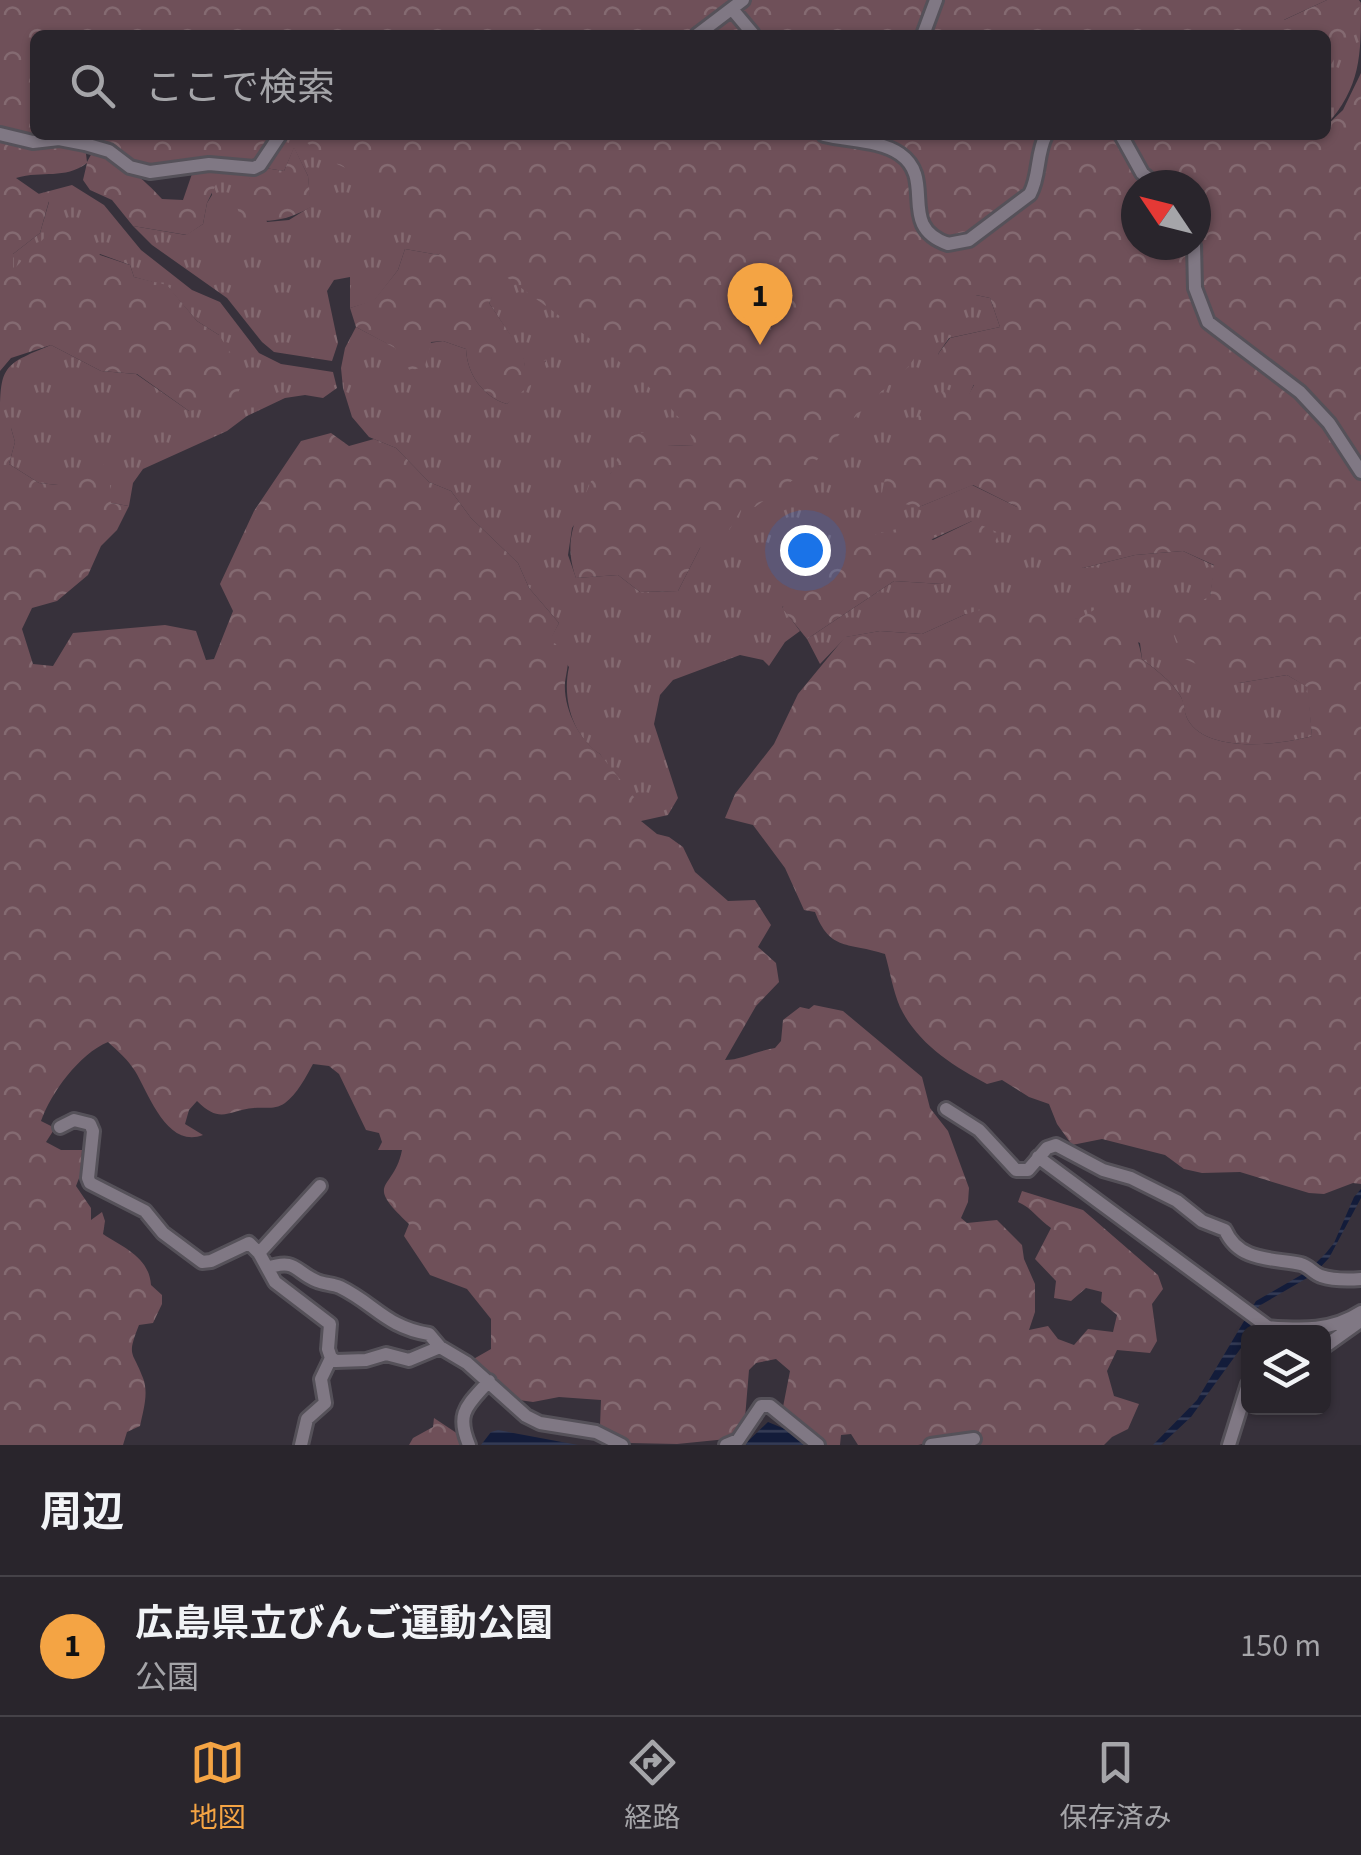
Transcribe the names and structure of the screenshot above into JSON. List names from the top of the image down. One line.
{"north":"top left","page":{"search":"ここで検索","pins":"1","heading":"周辺","list":[{"mark":"1","name":"広島県立びんご運動公園","note":"公園","value":"150 m"}],"nav":["地図","経路","保存済み"]}}
